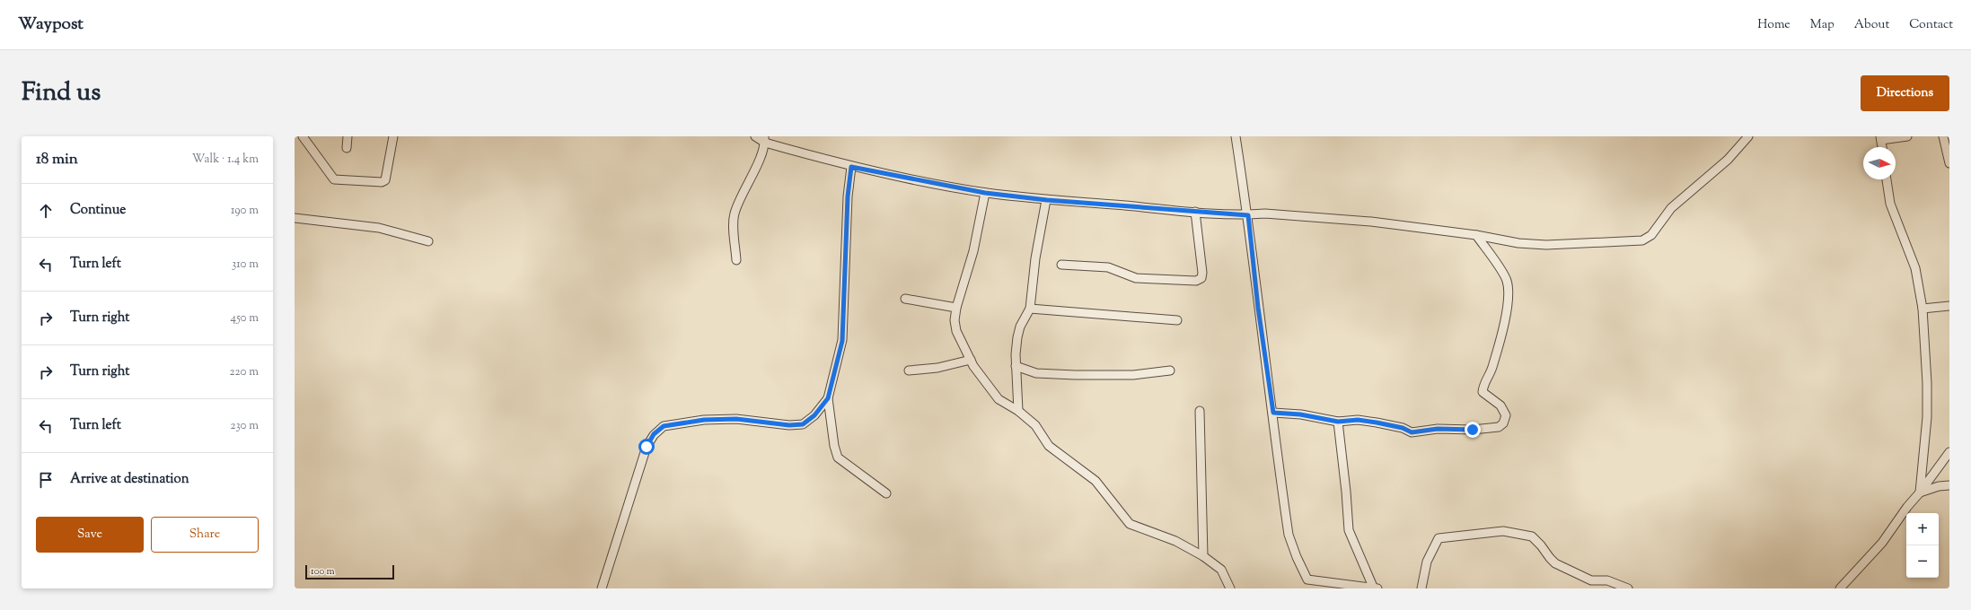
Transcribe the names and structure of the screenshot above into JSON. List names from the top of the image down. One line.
{"scale_bar":"100 m","north":"right","page":{"header":"Waypost","nav":["Home","Map","About","Contact"],"title":"Find us","buttons":["Directions",["Save","Share"]],"heading":["18 min","Walk · 1.4 km"],"list":[["Continue","190 m"],["Turn left","310 m"],["Turn right","450 m"],["Turn right","220 m"],["Turn left","230 m"],"Arrive at destination"],"map_buttons":["+","−"],"scale":"100 m"}}
